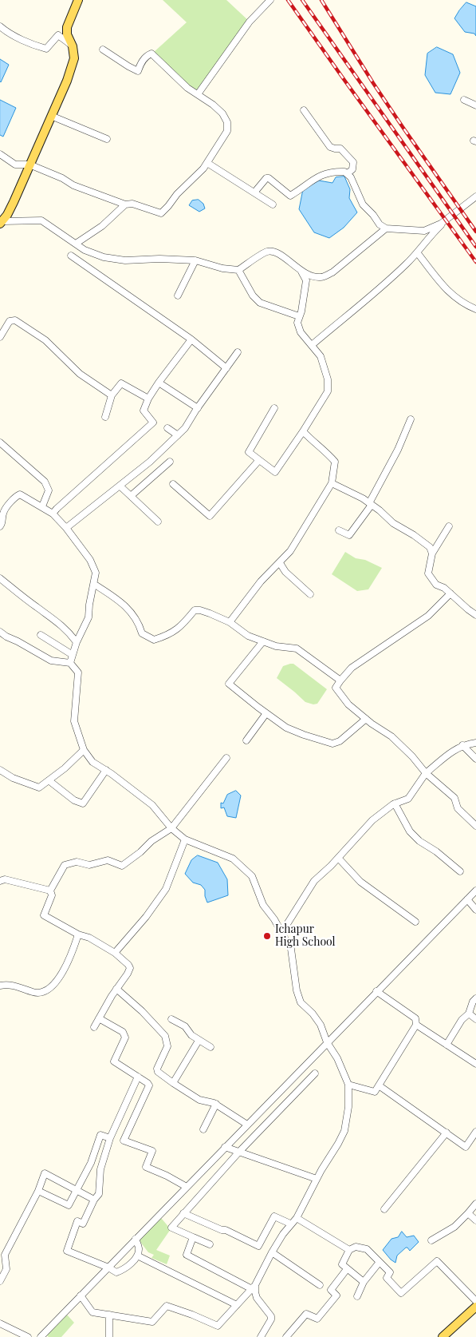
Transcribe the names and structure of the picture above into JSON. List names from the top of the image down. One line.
{"places":["Ichapur High School"]}
